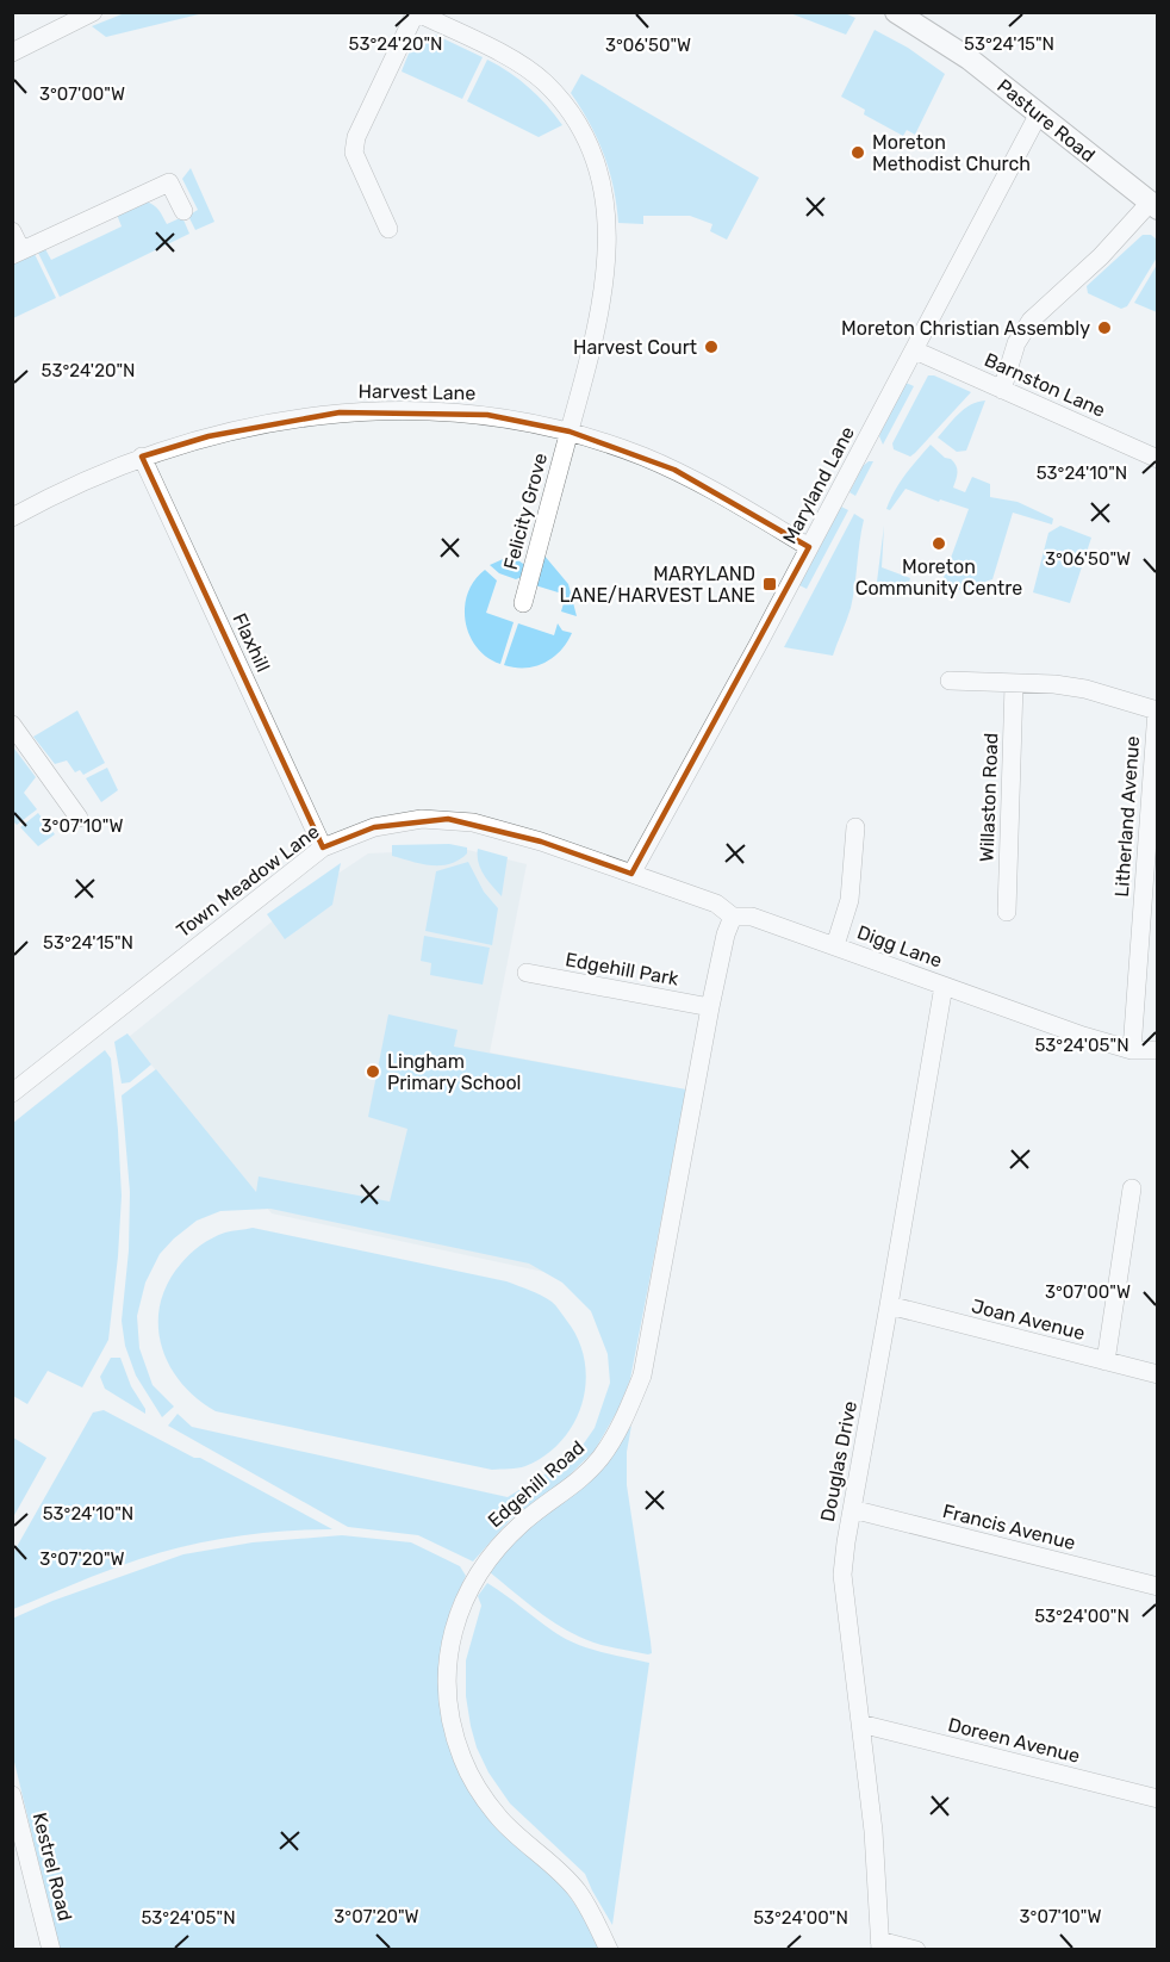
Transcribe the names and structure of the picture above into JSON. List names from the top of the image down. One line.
{"streets":{"main road":["Pasture Road"],"street":["Barnston Lane","Harvest Lane","Maryland Lane","Felicity Grove","Flaxhill","Willaston Road","Litherland Avenue","Town Meadow Lane","Digg Lane","Edgehill Park","Joan Avenue","Douglas Drive","Edgehill Road","Francis Avenue","Doreen Avenue","Kestrel Road"]},"crossings":[["Pasture Road","Maryland Lane"],["Barnston Lane","Maryland Lane"],["Harvest Lane","Maryland Lane"],["Harvest Lane","Felicity Grove"],["Harvest Lane","Flaxhill"],["Maryland Lane","Town Meadow Lane"],["Maryland Lane","Digg Lane"],["Flaxhill","Town Meadow Lane"],["Willaston Road","Litherland Avenue"],["Litherland Avenue","Digg Lane"],["Town Meadow Lane","Digg Lane"],["Digg Lane","Douglas Drive"],["Digg Lane","Edgehill Road"],["Edgehill Park","Edgehill Road"],["Joan Avenue","Douglas Drive"],["Douglas Drive","Francis Avenue"],["Douglas Drive","Doreen Avenue"]],"places":{"other":["Moreton Methodist Church","Moreton Christian Assembly","Harvest Court","Moreton Community Centre","Lingham Primary School"],"transit":["MARYLAND LANE/HARVEST LANE"]},"coordinates":["53°24'20\"N","53°24'15\"N","3°06'50\"W","3°07'00\"W","53°24'10\"N","3°07'10\"W","53°24'05\"N","3°07'20\"W","53°24'00\"N"]}
